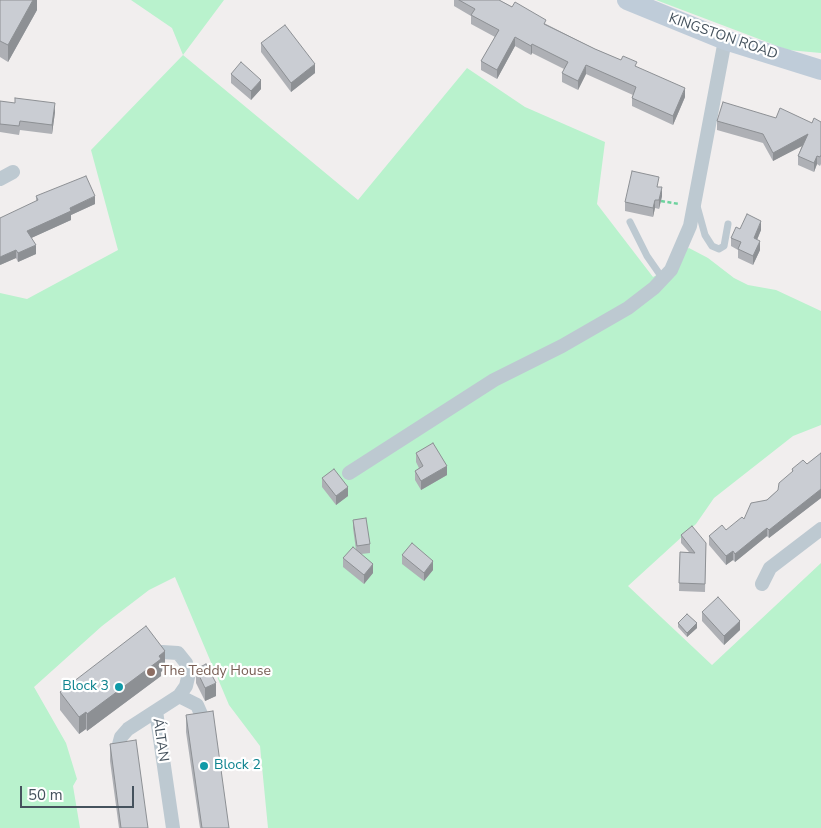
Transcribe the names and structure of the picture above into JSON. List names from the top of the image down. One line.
{"streets":{"main road":["KINGSTON ROAD"],"street":["ÁLTAN"]},"places":["The Teddy House","Block 3","Block 2"],"scale_bar":"50 m"}
